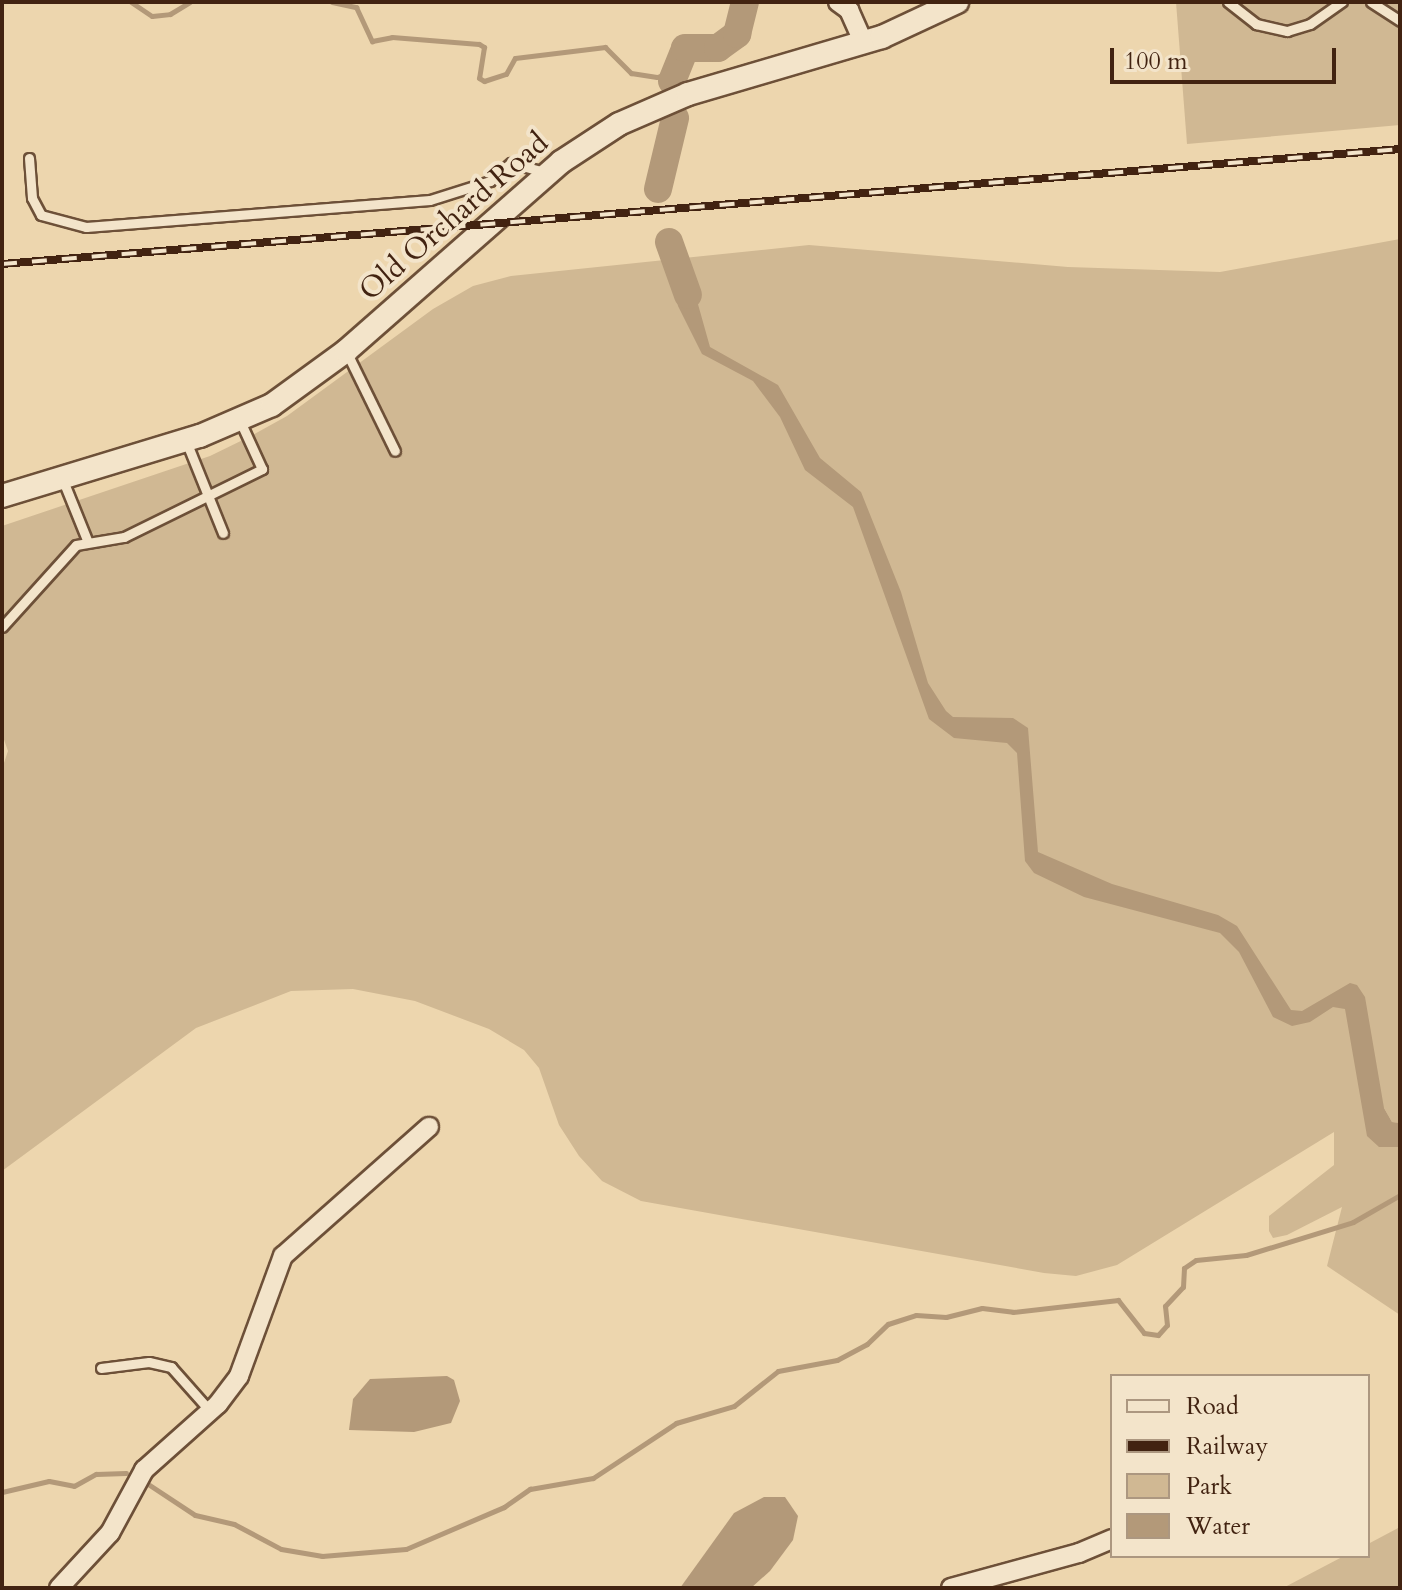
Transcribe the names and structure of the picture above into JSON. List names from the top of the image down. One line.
{"streets":{"street":["Old Orchard Road"]},"legend":["Road","Railway","Park","Water"],"scale_bar":"100 m"}
